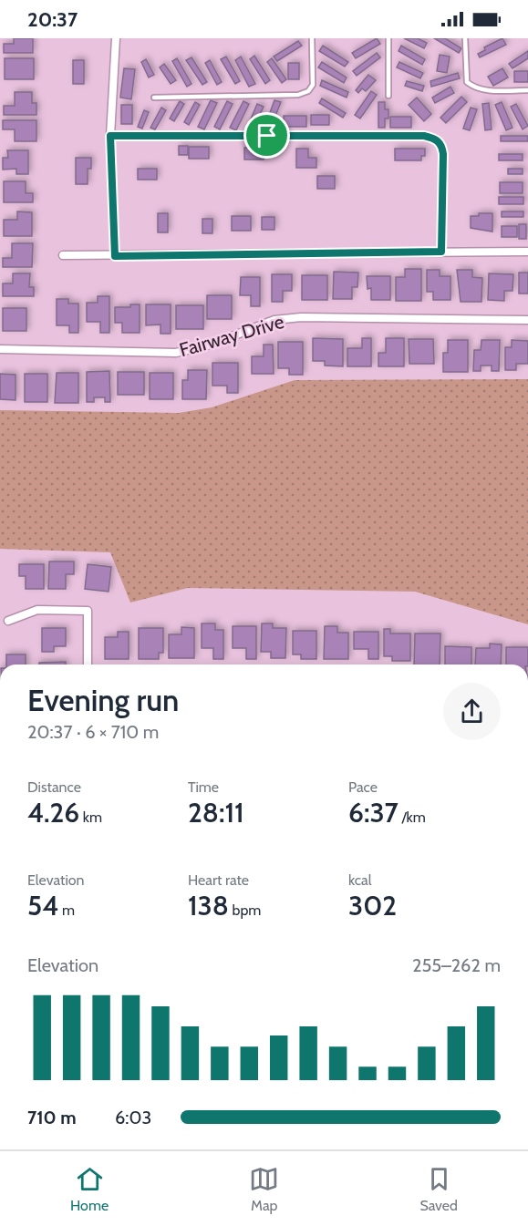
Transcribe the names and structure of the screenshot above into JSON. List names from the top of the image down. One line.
{"streets":{"street":["Fairway Drive"]},"page":{"status":"20:37","heading":["Evening run","20:37 · 6 × 710 m"],"stats":[["Distance","4.26 km"],["Time","28:11"],["Pace","6:37 /km"],["Elevation","54 m"],["Heart rate","138 bpm"],["kcal","302"]],"chart":["Elevation","255–262 m"],"list":[{"name":"710 m","note":"6:03"}],"tabs":["Home","Map","Saved"]}}
